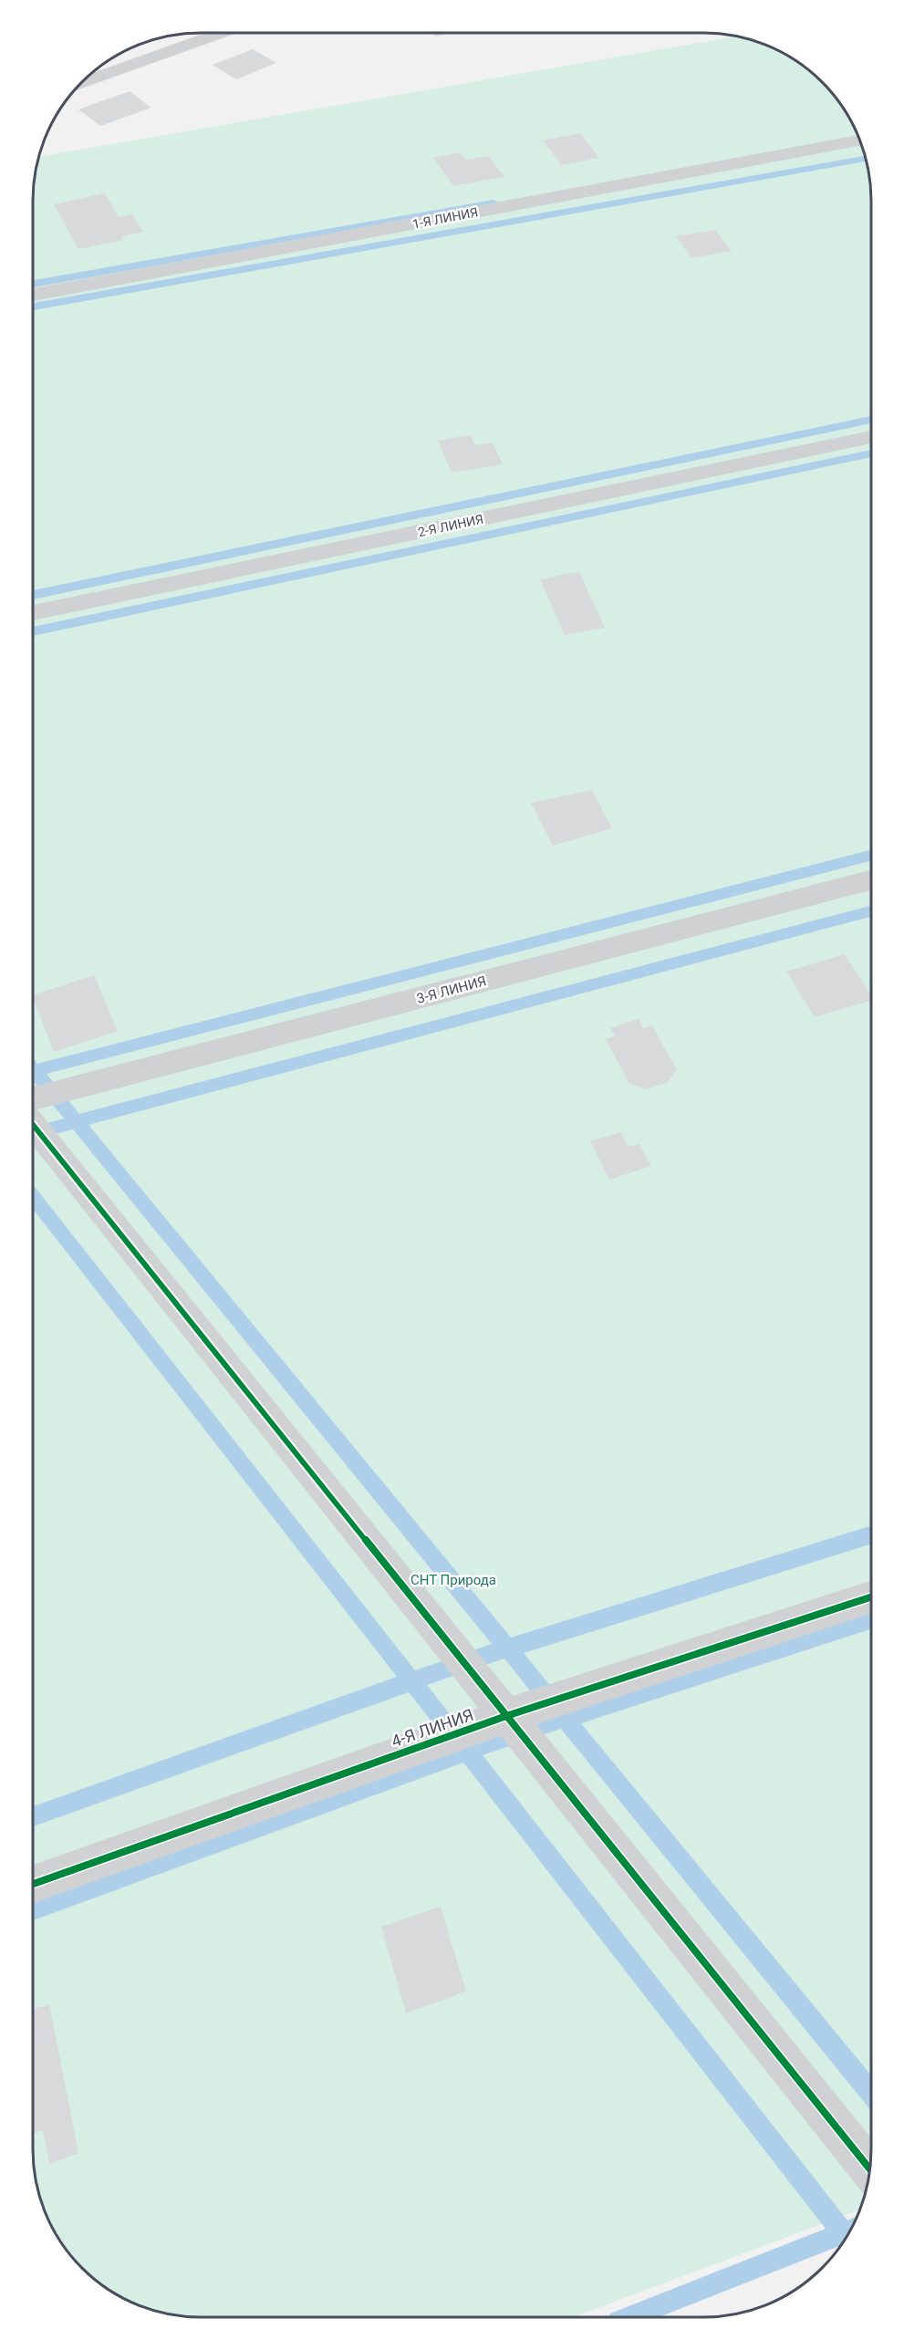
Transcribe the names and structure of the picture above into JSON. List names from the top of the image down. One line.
{"streets":{"street":["1-Я ЛИНИЯ","2-Я ЛИНИЯ","3-Я ЛИНИЯ","4-Я ЛИНИЯ"]},"parks":["СНТ Природа"]}
